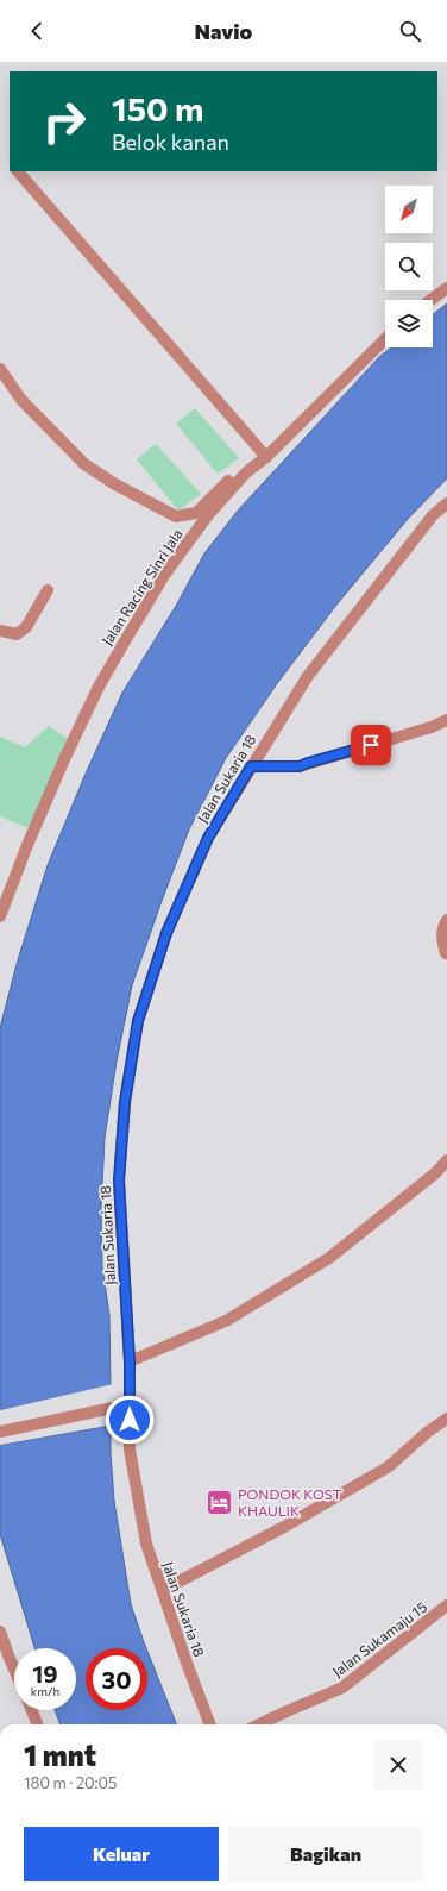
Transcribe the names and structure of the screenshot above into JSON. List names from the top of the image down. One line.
{"streets":{"street":["Jalan Racing Sinri Jala","Jalan Sukaria 18","Jalan Sukamaju 15"]},"places":{"hotel":["PONDOK KOST KHAULIK"]},"north":"bottom left","page":{"header":"Navio","turn":["150 m","Belok kanan"],"speed":"19 km/h","limit":"30","heading":["1 mnt","180 m · 20:05"],"buttons":["Keluar","Bagikan"]}}
